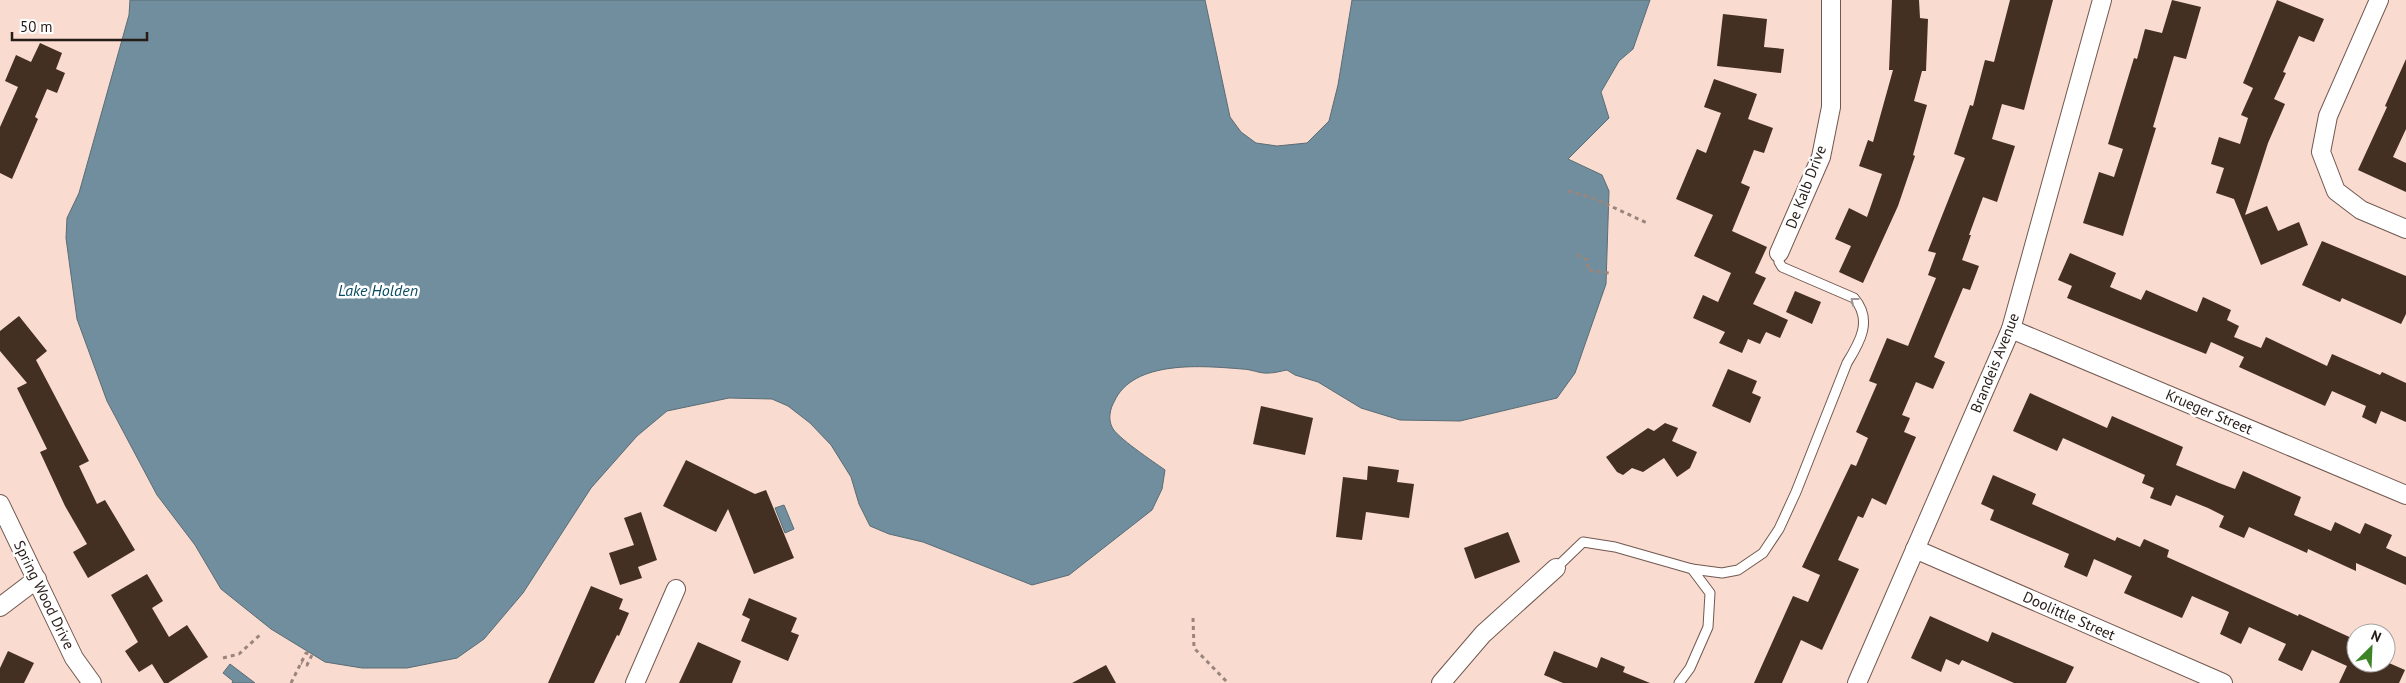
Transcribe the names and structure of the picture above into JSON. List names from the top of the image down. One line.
{"streets":{"street":["De Kalb Drive","Brandeis Avenue","Krueger Street","Spring Wood Drive","Doolittle Street"]},"crossings":[["Brandeis Avenue","Krueger Street"],["Brandeis Avenue","Doolittle Street"]],"water":["Lake Holden"],"scale_bar":"50 m","north":"top right"}
